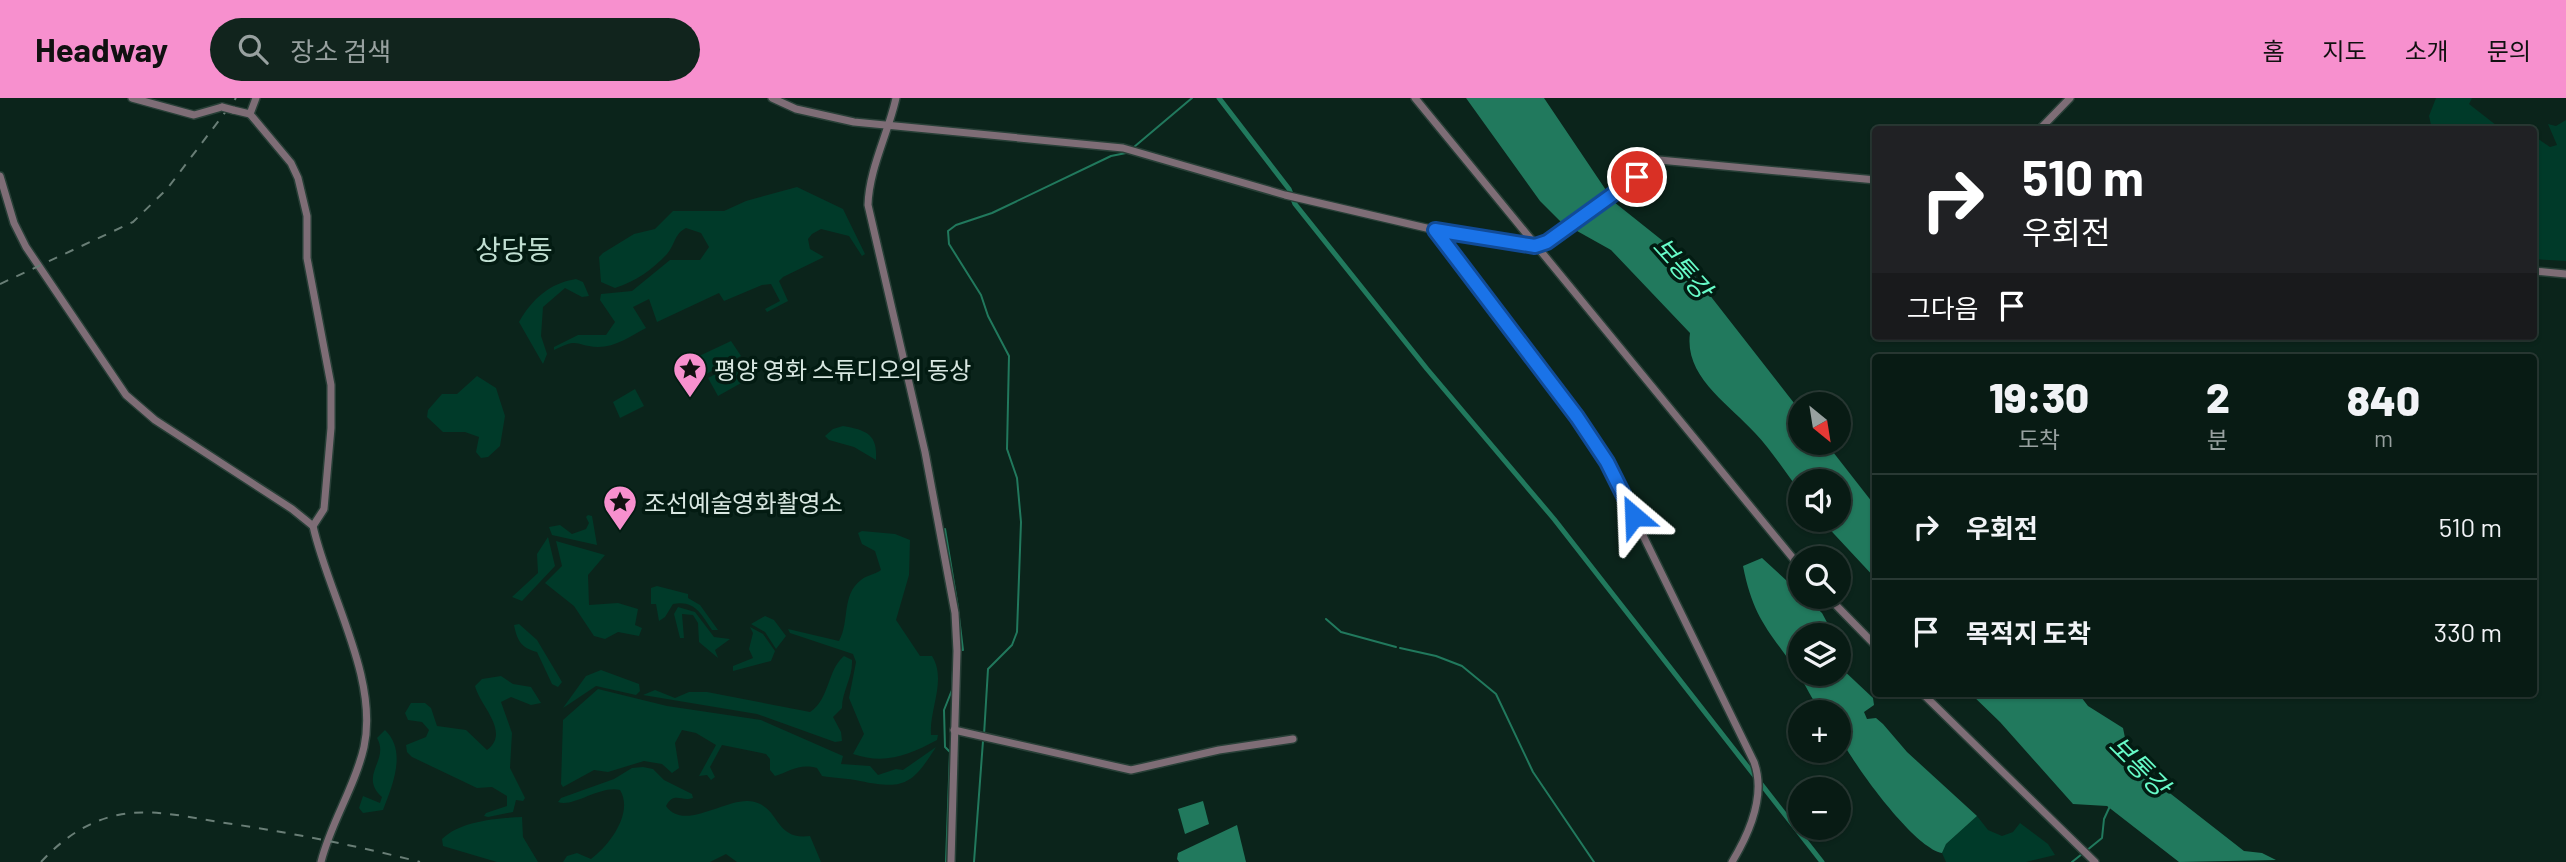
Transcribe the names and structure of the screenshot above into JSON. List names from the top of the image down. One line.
{"districts":["상당동"],"water":["보통강"],"places":{"place":["평양 영화 스튜디오의 동상","조선예술영화촬영소"]},"north":"bottom right","page":{"header":"Headway","search":"장소 검색","nav":["홈","지도","소개","문의"],"turn":["510 m","우회전"],"then":"그다음","eta":["19:30","도착","2","분","840","m"],"map_buttons":["+","−"],"list":[{"name":"우회전","value":"510 m"},{"name":"목적지 도착","value":"330 m"}]}}
